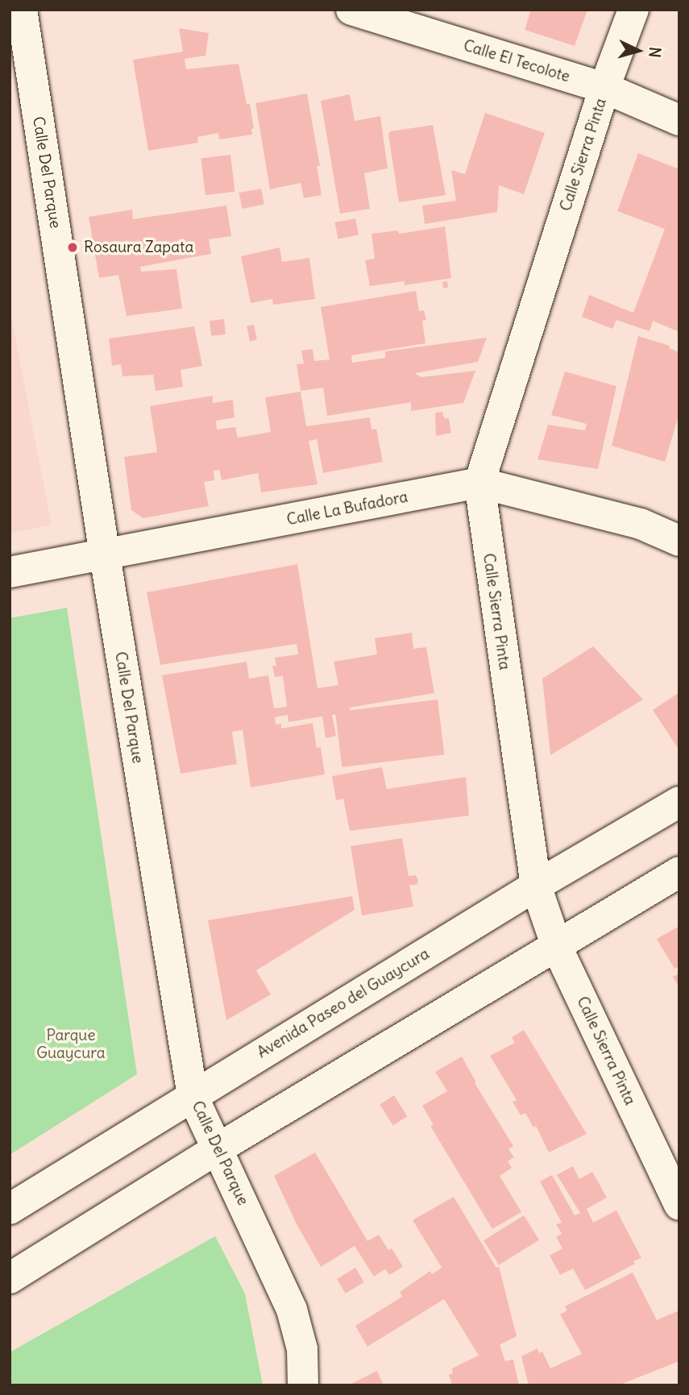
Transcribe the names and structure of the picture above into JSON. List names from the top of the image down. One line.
{"streets":{"street":["Calle El Tecolote","Calle Sierra Pinta","Calle Del Parque","Calle La Bufadora","Avenida Paseo del Guaycura"]},"crossings":[["Calle El Tecolote","Calle Sierra Pinta"],["Calle Sierra Pinta","Calle La Bufadora"],["Calle Sierra Pinta","Avenida Paseo del Guaycura"],["Calle Del Parque","Calle La Bufadora"],["Calle Del Parque","Avenida Paseo del Guaycura"]],"parks":["Parque Guaycura"],"places":["Rosaura Zapata"],"north":"right"}
